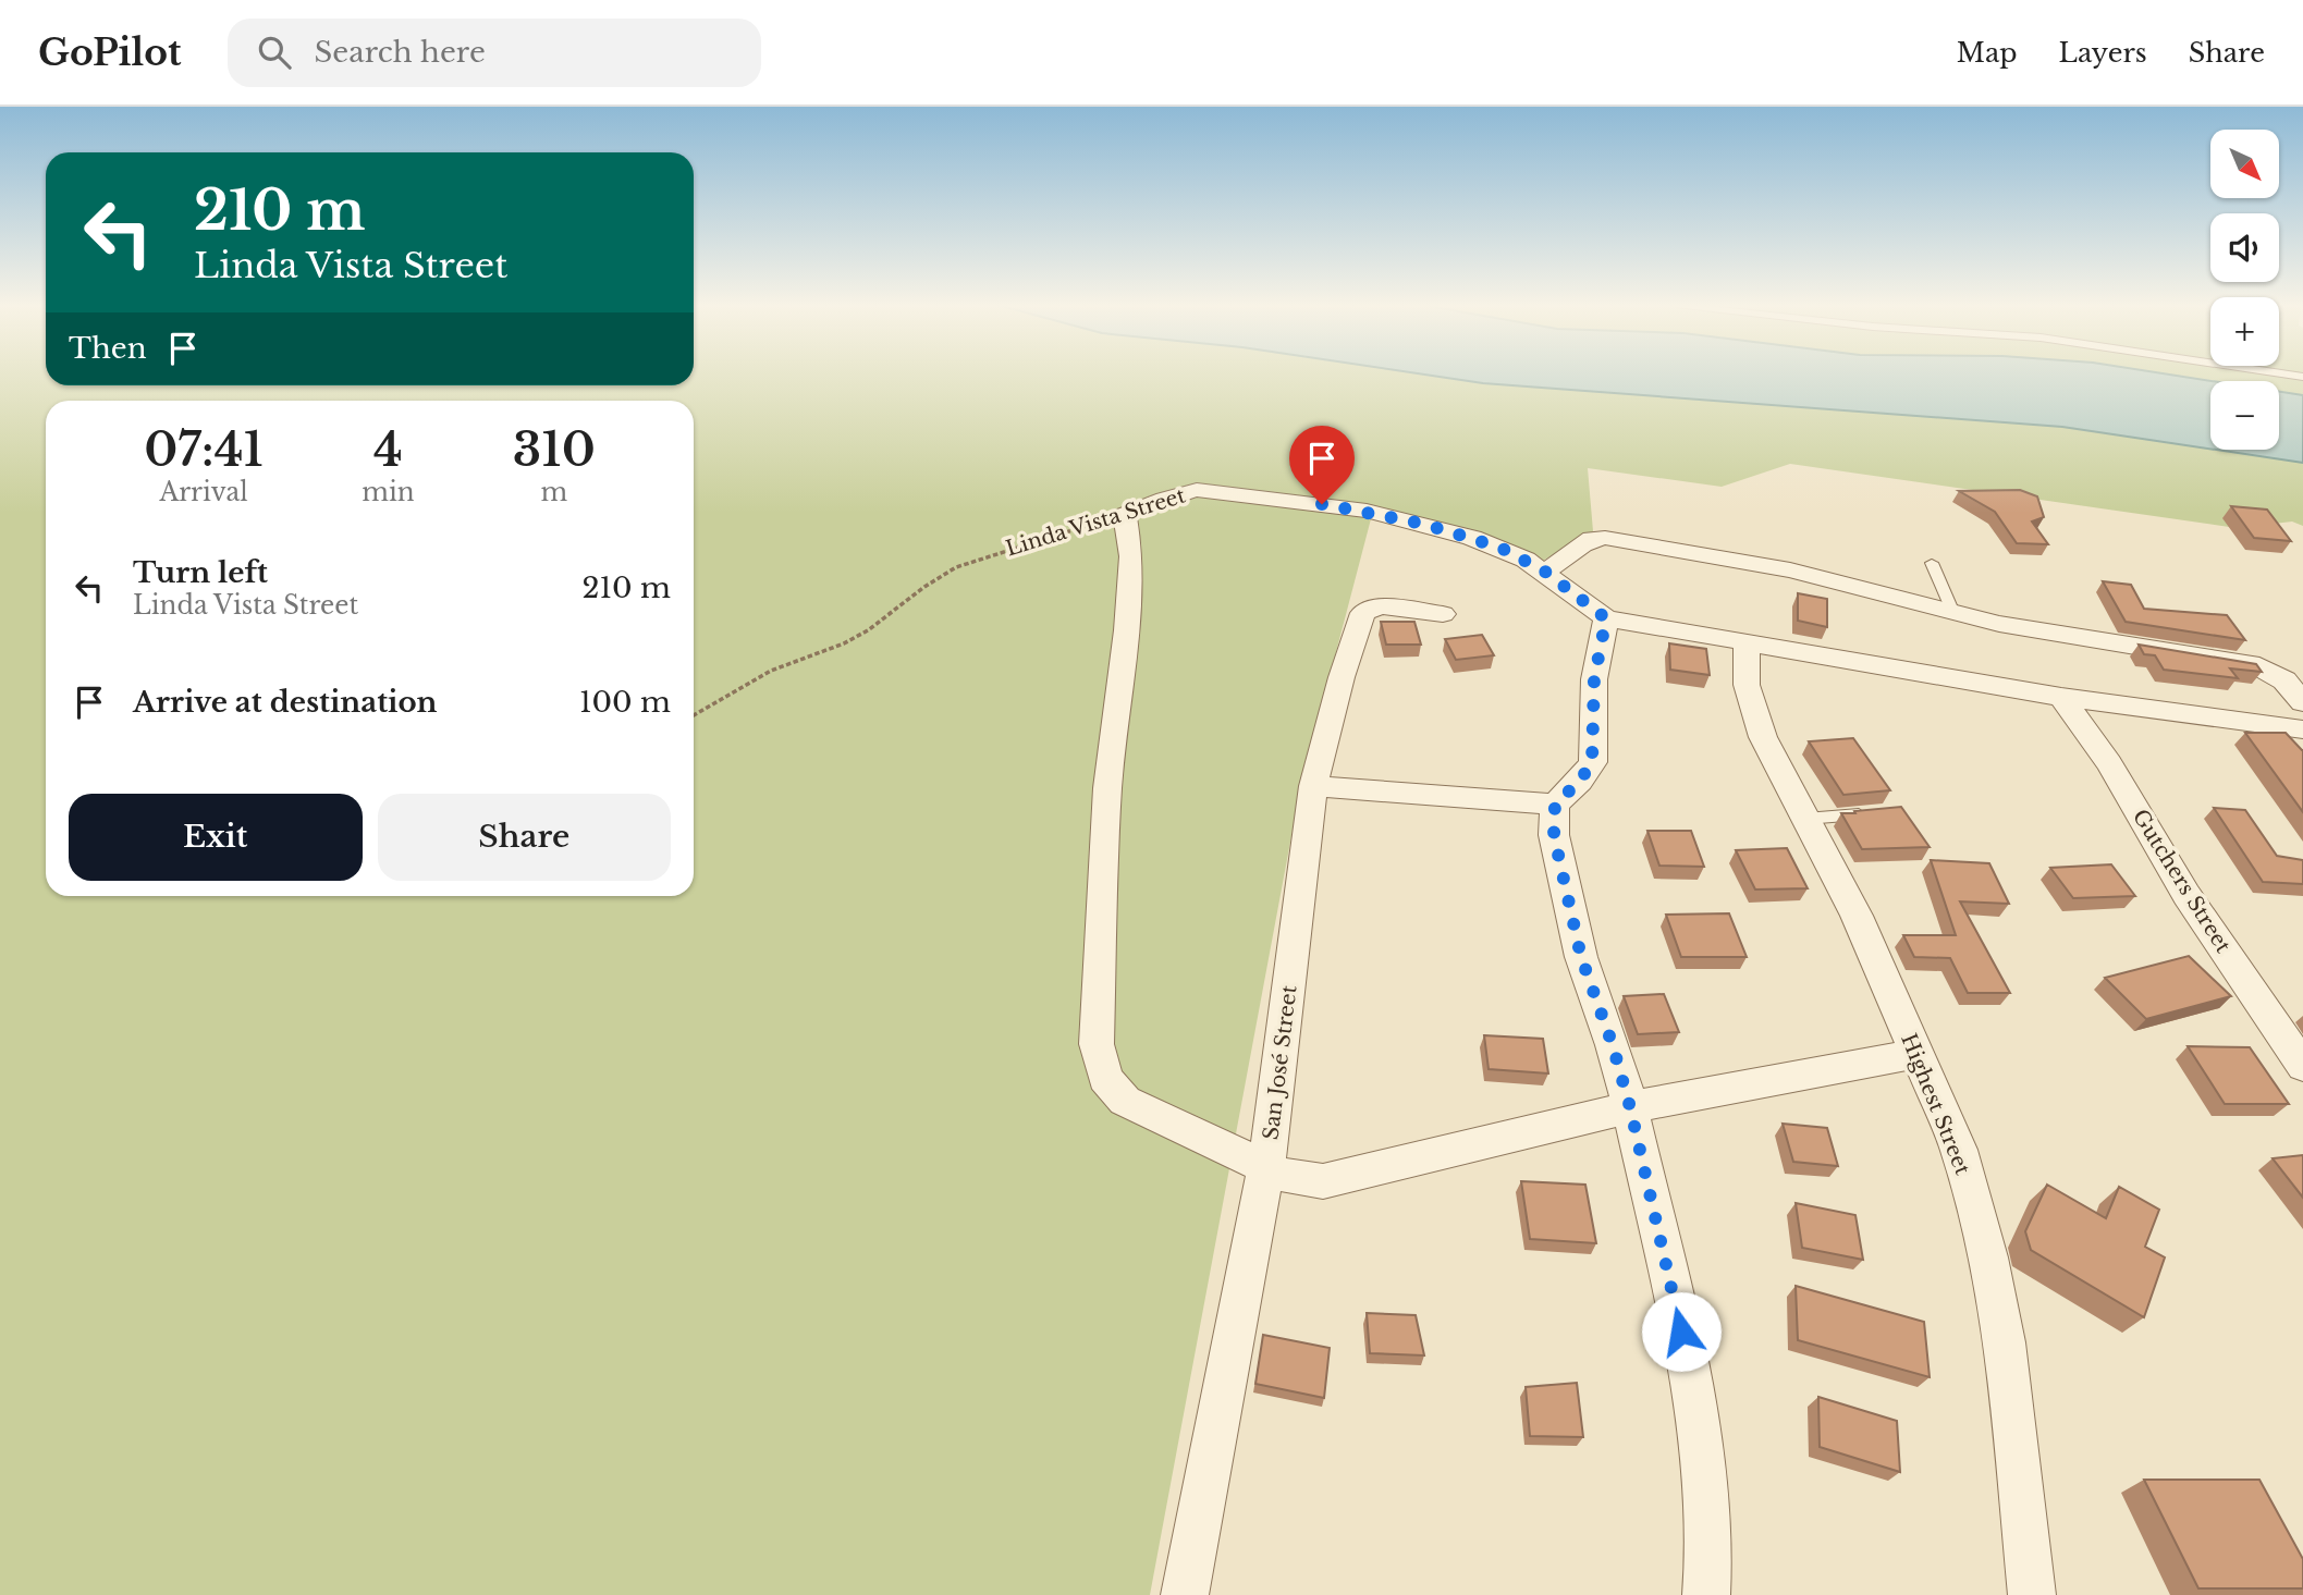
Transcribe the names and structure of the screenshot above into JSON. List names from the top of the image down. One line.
{"streets":{"street":["Linda Vista Street","Gutchers Street","San José Street","Highest Street"]},"north":"bottom right","page":{"header":"GoPilot","search":"Search here","nav":["Map","Layers","Share"],"map_buttons":["+","−"],"turn":["210 m","Linda Vista Street"],"then":"Then","eta":["07:41","Arrival","4","min","310","m"],"list":[{"name":"Turn left","note":"Linda Vista Street","value":"210 m"},{"name":"Arrive at destination","value":"100 m"}],"buttons":["Exit","Share"]}}
